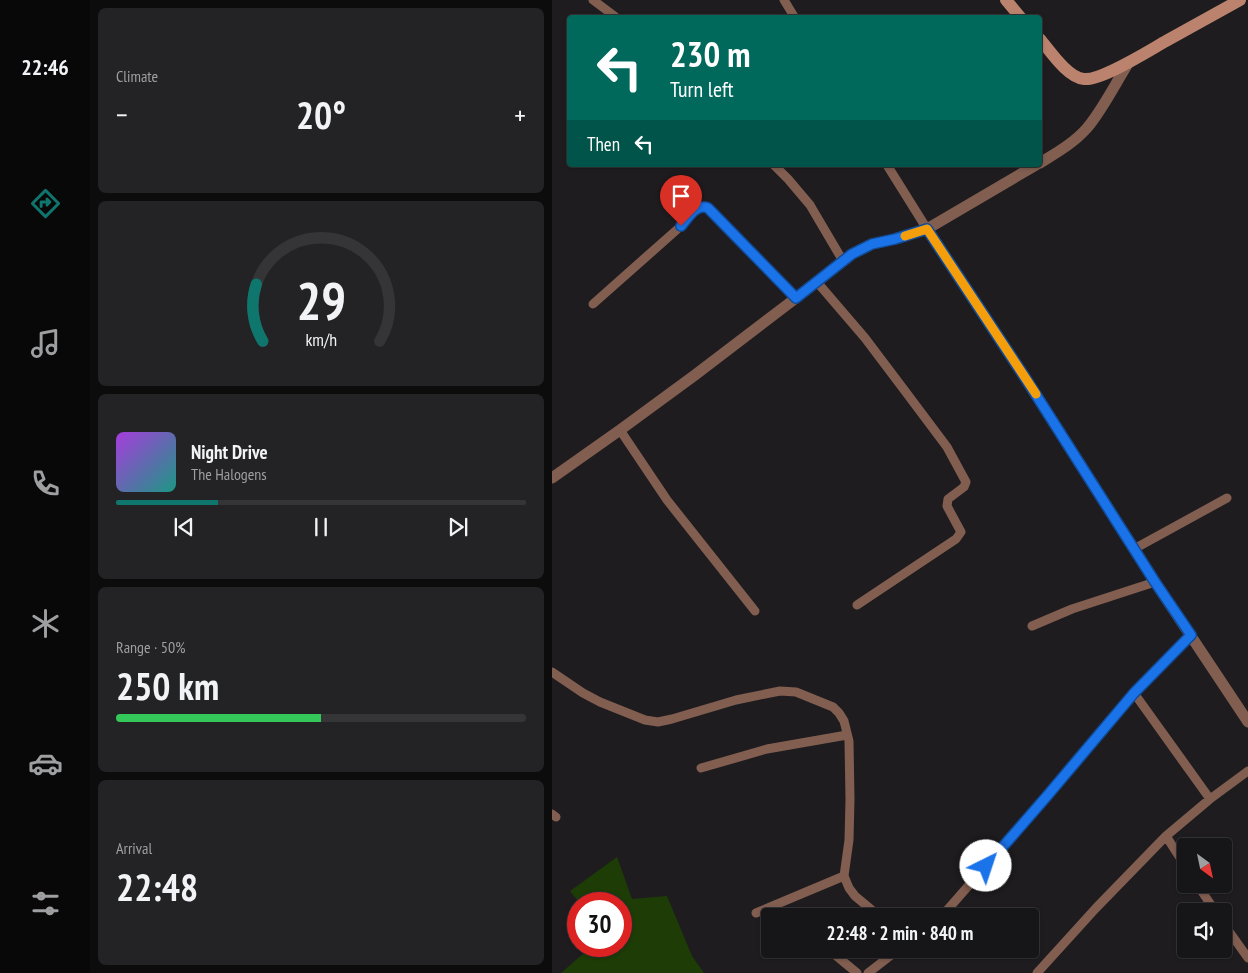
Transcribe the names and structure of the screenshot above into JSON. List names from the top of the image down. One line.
{"north":"bottom right","page":{"tabs":"22:46","tile":["Climate",["Range · 50%","250 km"],["Arrival","22:48"]],"turn":["230 m","Turn left"],"heat":["−","20°","+"],"then":"Then","song":["Night Drive","The Halogens"],"limit":"30","trip":"22:48 · 2 min · 840 m","gauge":["29","km/h"]}}
